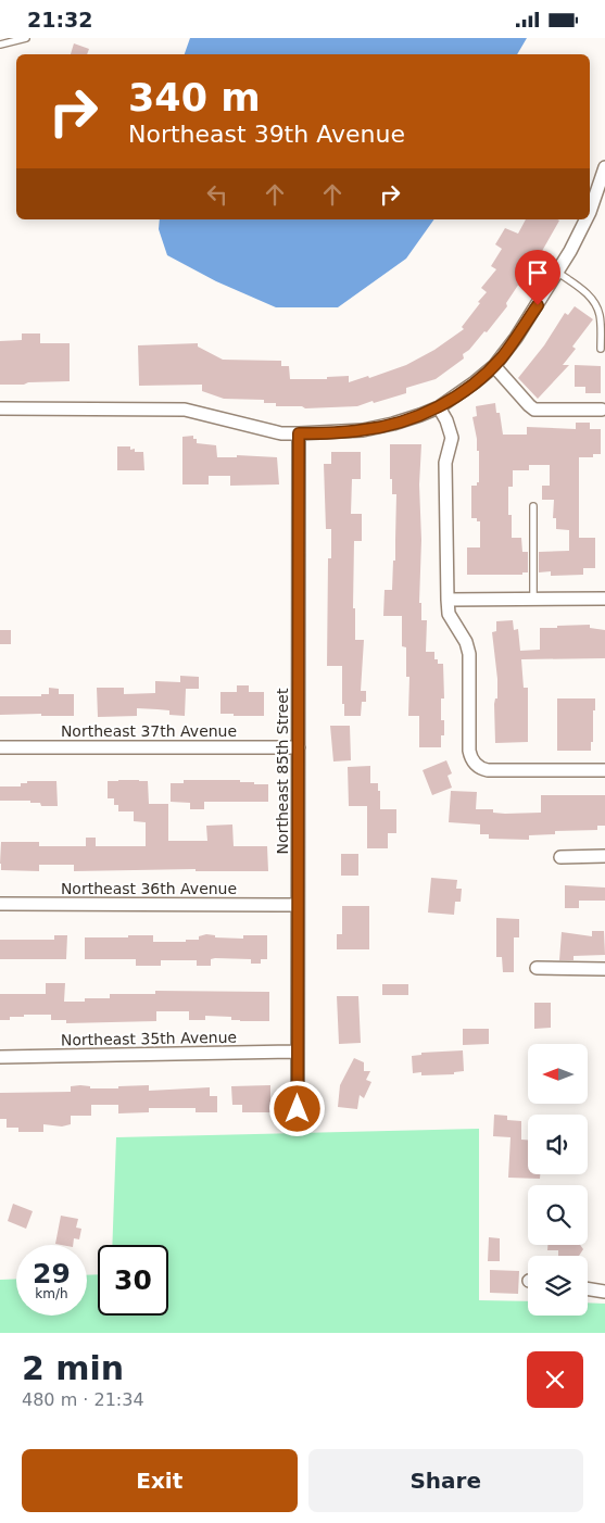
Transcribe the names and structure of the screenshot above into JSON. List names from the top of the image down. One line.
{"streets":{"street":["Northeast 37th Avenue","Northeast 85th Street","Northeast 36th Avenue","Northeast 35th Avenue"]},"crossings":[["Northeast 37th Avenue","Northeast 85th Street"],["Northeast 85th Street","Northeast 36th Avenue"],["Northeast 85th Street","Northeast 35th Avenue"]],"north":"left","page":{"status":"21:32","turn":["340 m","Northeast 39th Avenue"],"speed":"29 km/h","limit":"30","heading":["2 min","480 m · 21:34"],"buttons":["Exit","Share"]}}
